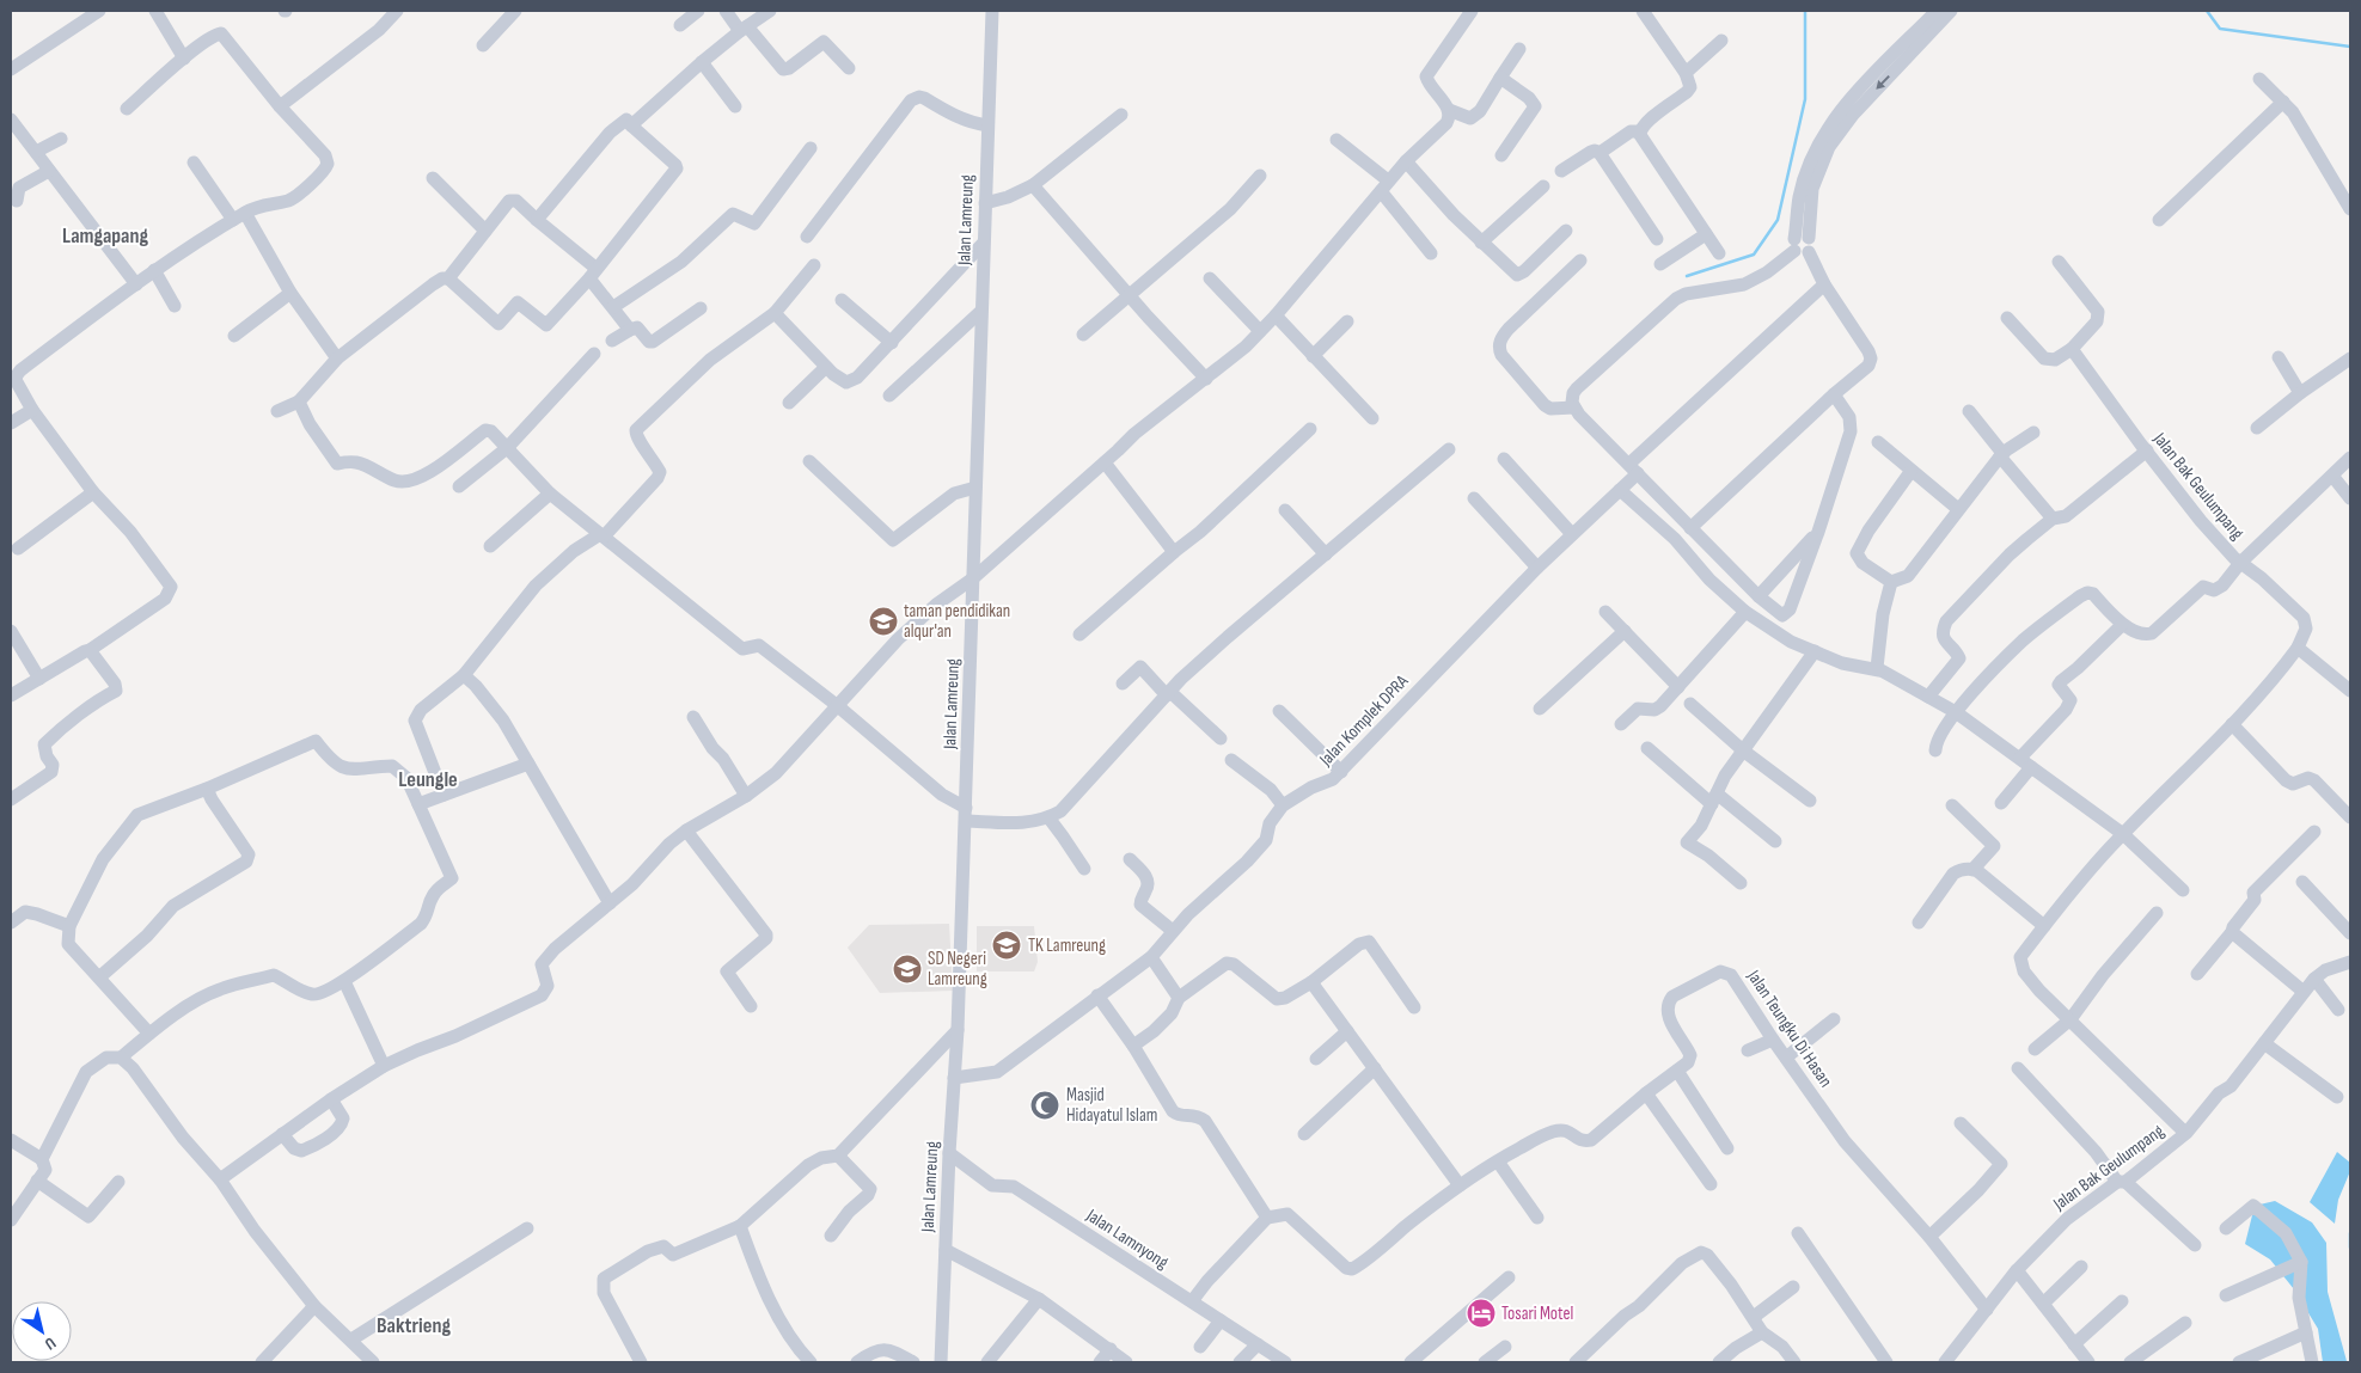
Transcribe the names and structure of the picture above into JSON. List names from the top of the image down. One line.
{"streets":{"street":["Jalan Lamreung","Jalan Bak Geulumpang","Jalan Komplek DPRA","Jalan Teungku Di Hasan","Jalan Lamnyong"]},"crossings":[["Jalan Lamreung","Jalan Komplek DPRA"],["Jalan Lamreung","Jalan Lamnyong"],["Jalan Bak Geulumpang","Jalan Teungku Di Hasan"]],"districts":["Lamgapang","Leungle","Baktrieng"],"places":{"school or university":["taman pendidikan alqur'an","TK Lamreung","SD Negeri Lamreung"],"mosque":["Masjid Hidayatul Islam"],"hotel":["Tosari Motel"]},"north":"bottom right"}
